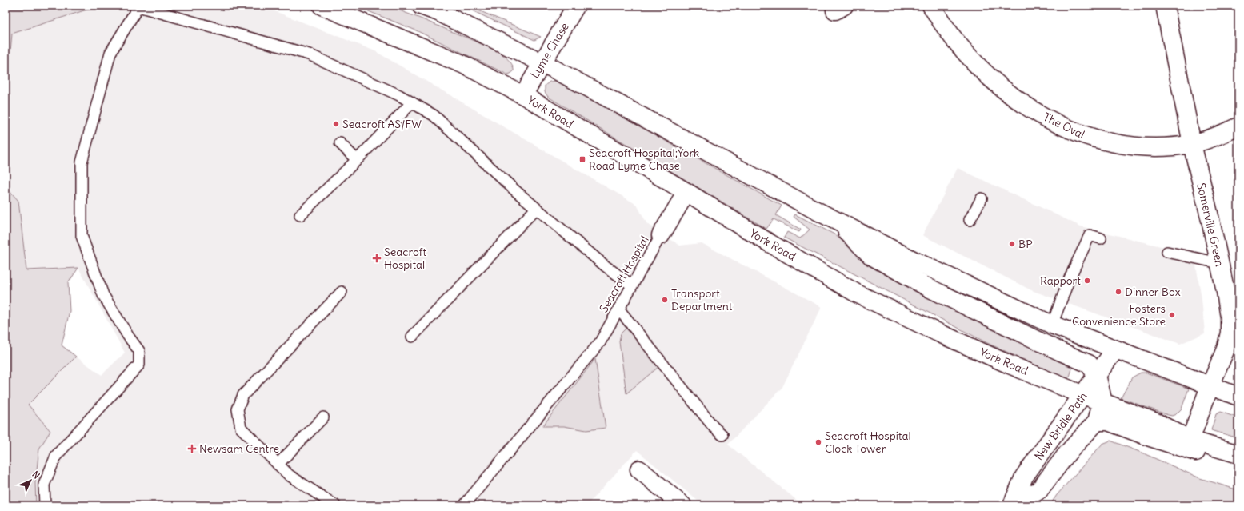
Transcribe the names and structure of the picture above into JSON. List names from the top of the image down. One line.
{"streets":{"main road":["Lyme Chase","York Road","The Oval","Somerville Green","New Bridle Path"],"lane":["Seacroft Hospital"]},"crossings":[["Lyme Chase","York Road"],["York Road","Somerville Green"],["York Road","New Bridle Path"],["The Oval","Somerville Green"]],"places":{"other":["Seacroft AS/FW","BP","Rapport","Dinner Box","Transport Department","Fosters Convenience Store","Seacroft Hospital Clock Tower"],"transit":["Seacroft Hospital;York Road Lyme Chase"],"health":["Seacroft Hospital","Newsam Centre"]},"north":"top right"}
